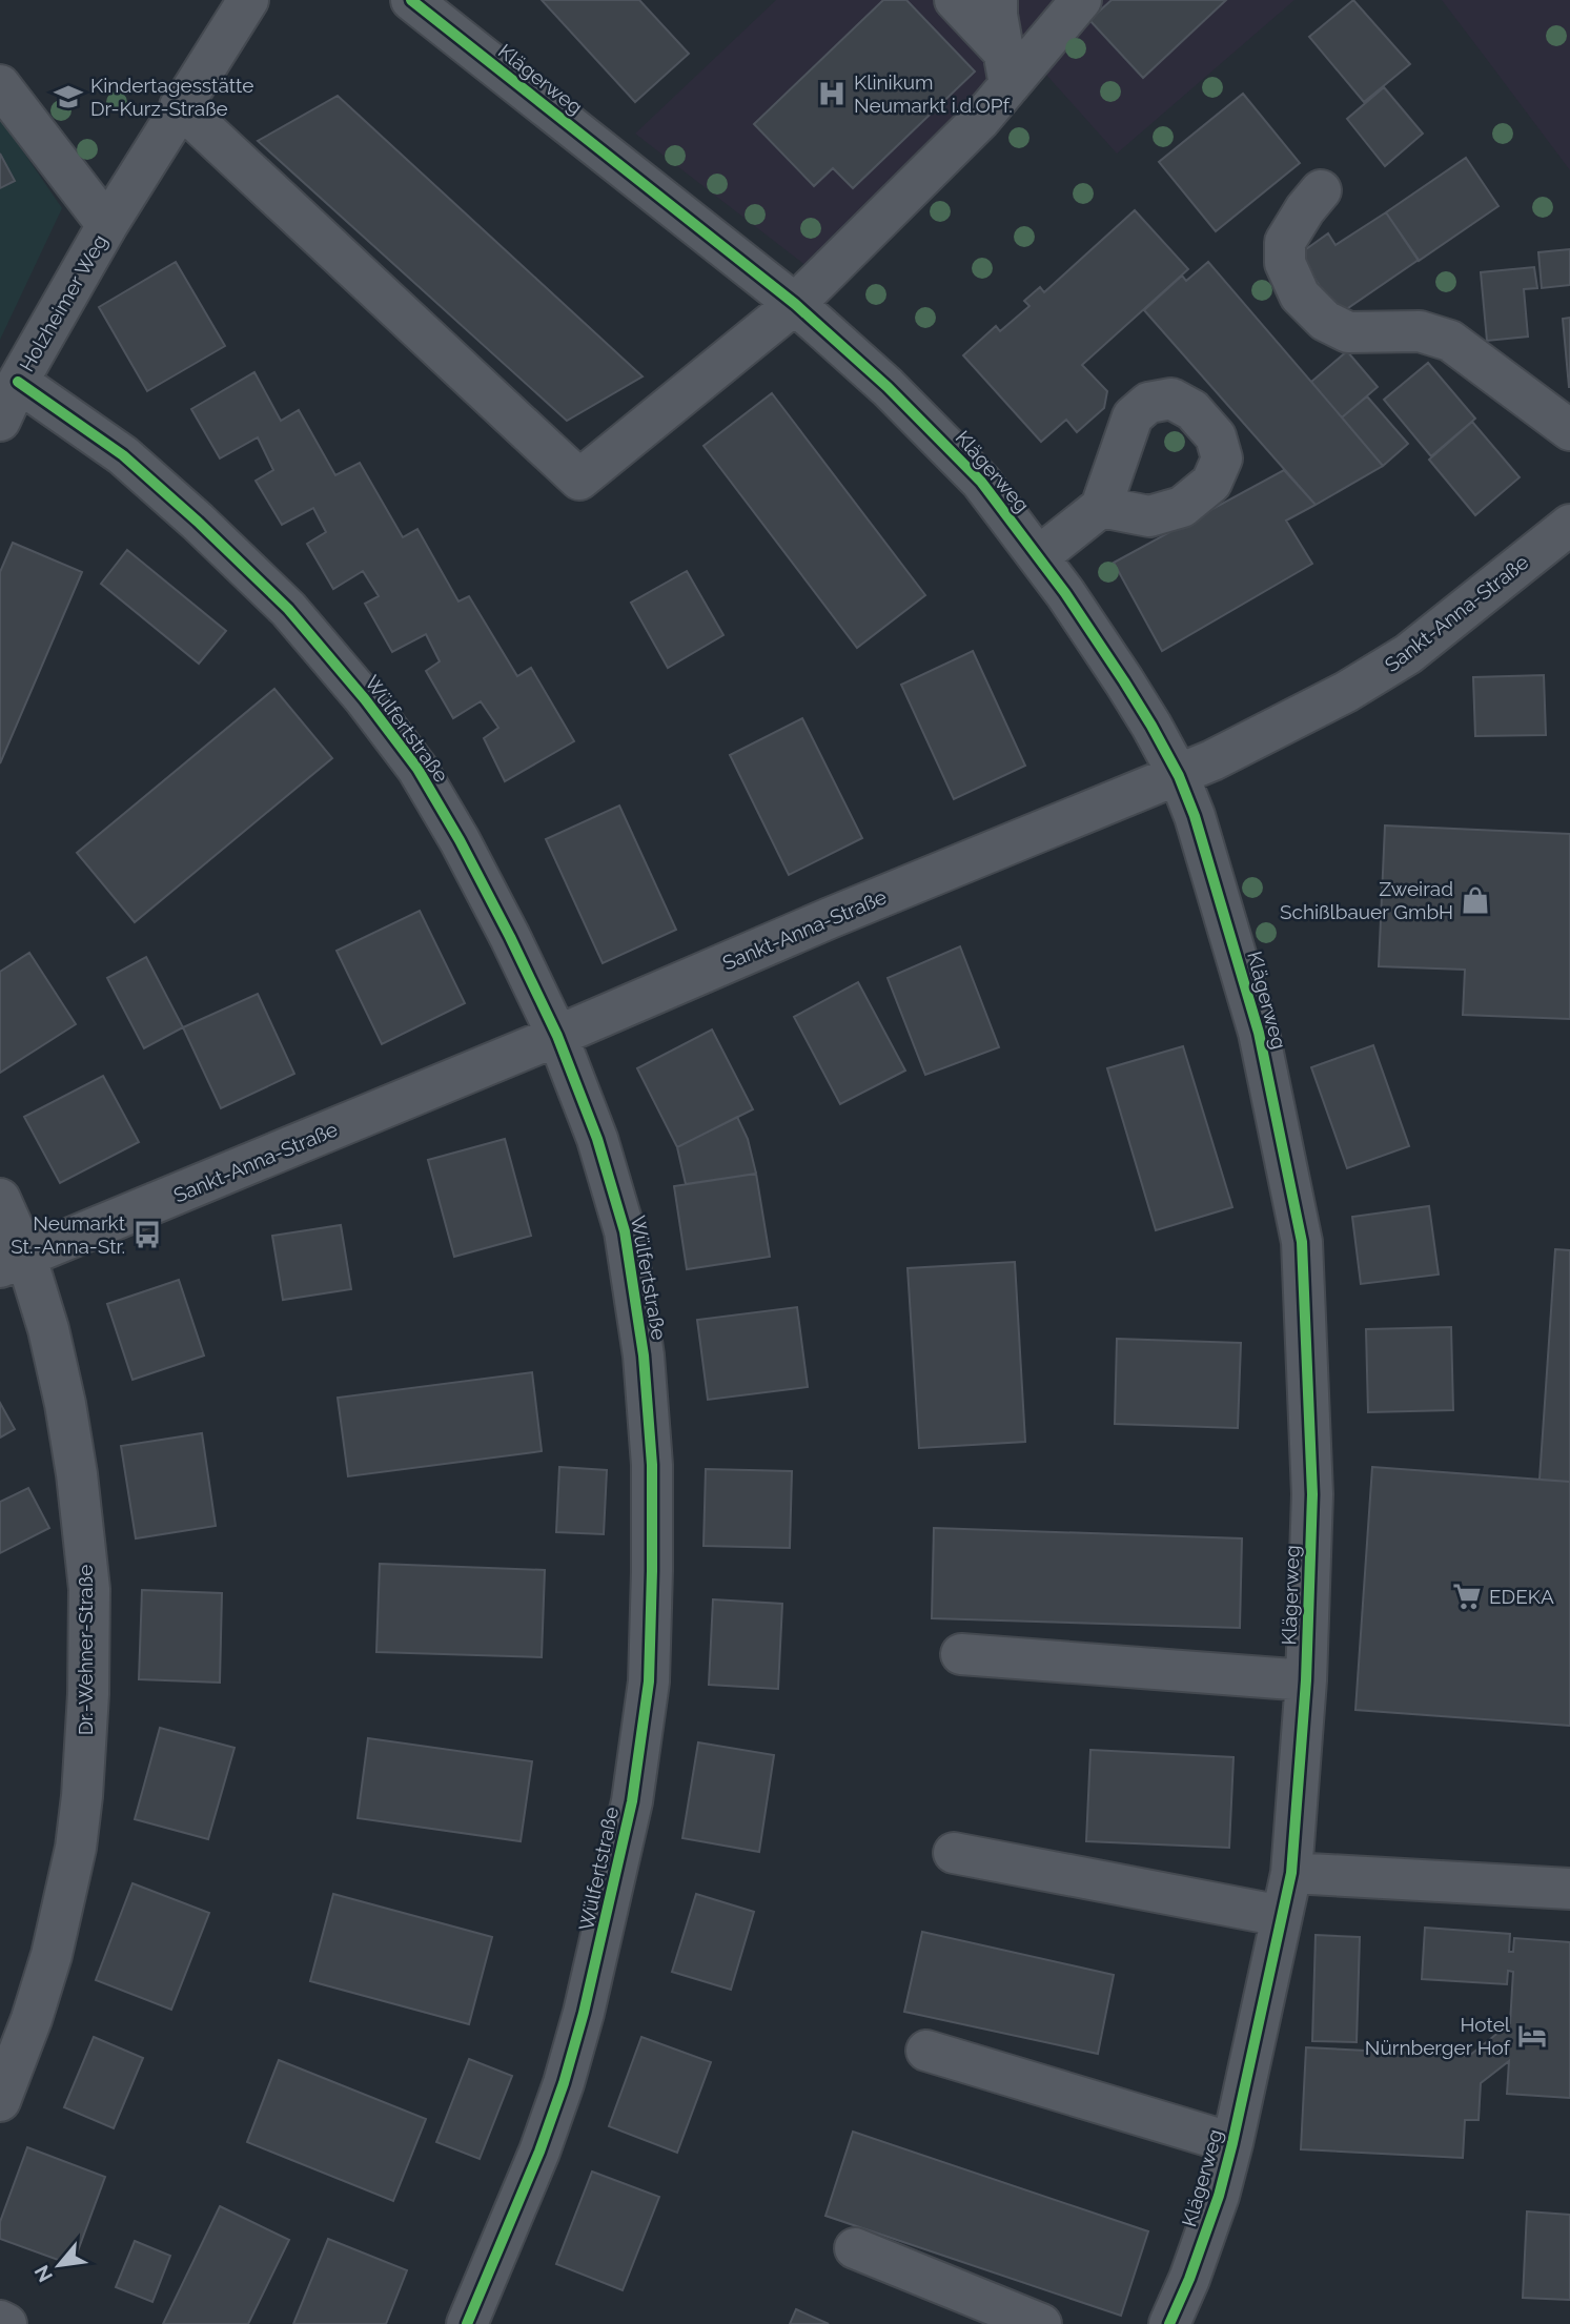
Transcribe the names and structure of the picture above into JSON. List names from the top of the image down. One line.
{"streets":{"street":["Klägerweg","Holzheimer Weg","Sankt-Anna-Straße","Wülfertstraße","Dr.-Wehner-Straße"]},"crossings":[["Klägerweg","Sankt-Anna-Straße"],["Holzheimer Weg","Wülfertstraße"],["Sankt-Anna-Straße","Wülfertstraße"],["Sankt-Anna-Straße","Dr.-Wehner-Straße"]],"places":{"hospital":["Klinikum Neumarkt i.d.OPf."],"school or university":["Kindertagesstätte Dr-Kurz-Straße"],"shop":["Zweirad Schißlbauer GmbH"],"bus stop":["Neumarkt St.-Anna-Str."],"supermarket":["EDEKA"],"hotel":["Hotel Nürnberger Hof"]},"north":"bottom left"}
